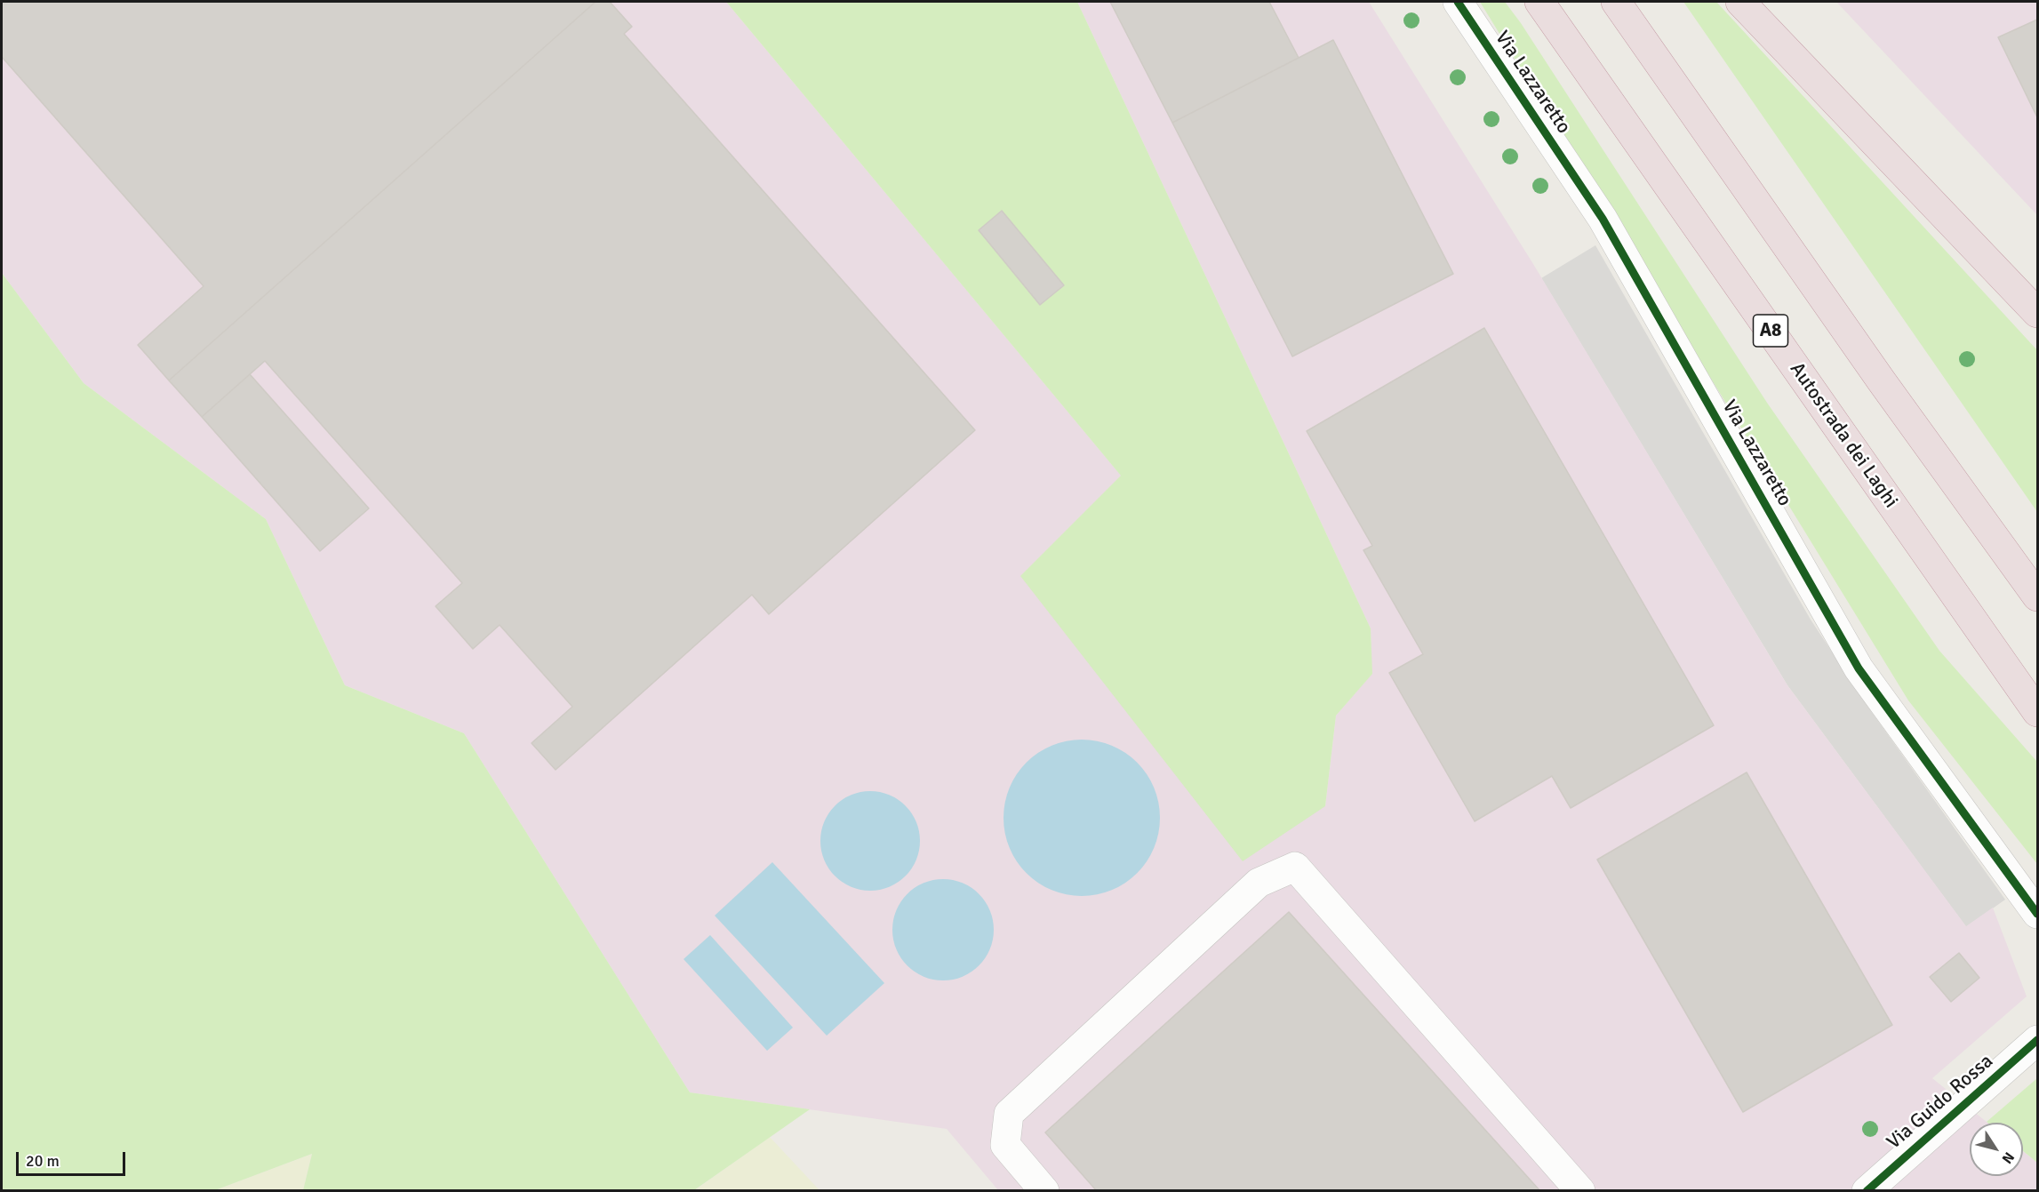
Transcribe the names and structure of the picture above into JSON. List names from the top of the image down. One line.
{"streets":{"highway":["A8","Autostrada dei Laghi"],"street":["Via Lazzaretto","Via Guido Rossa"]},"crossings":[["A8","Autostrada dei Laghi"]],"scale_bar":"20 m","north":"bottom right"}
